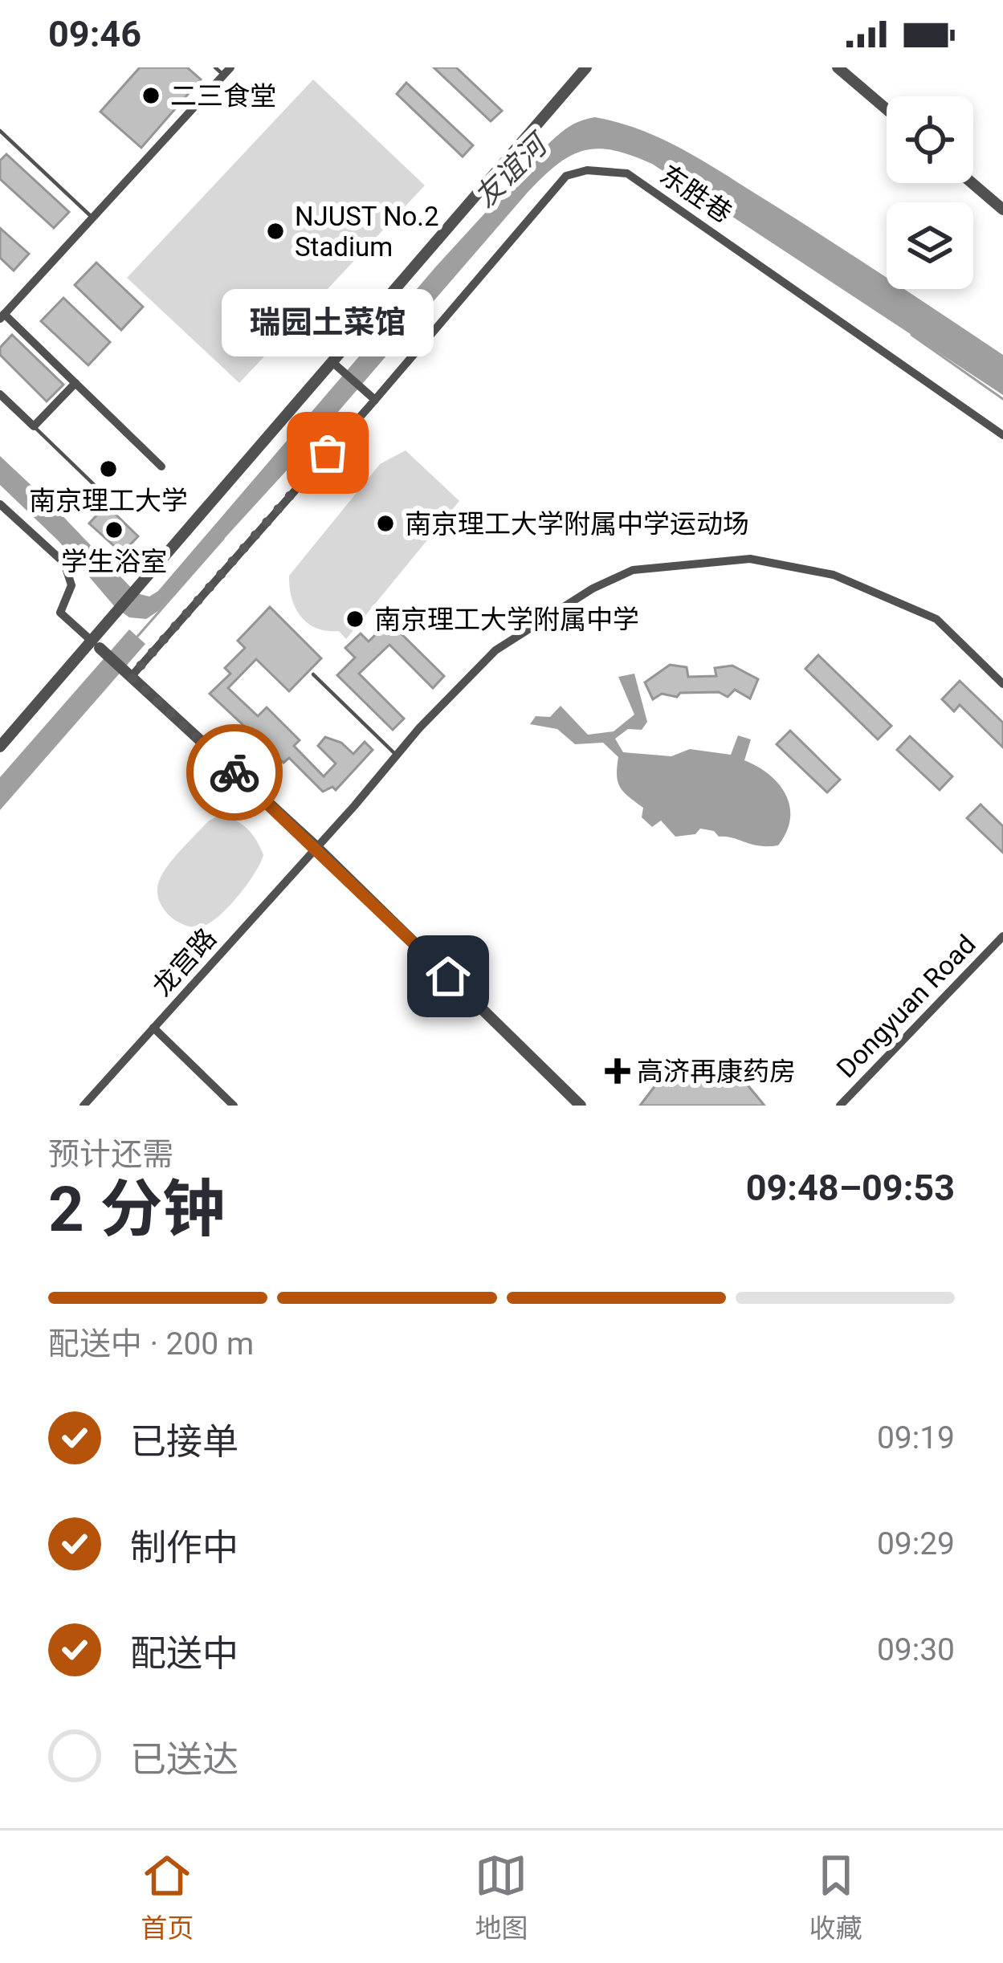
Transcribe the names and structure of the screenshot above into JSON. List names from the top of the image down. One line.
{"streets":{"street":["东胜巷","龙宫路","Dongyuan Road"]},"water":["友谊河"],"places":{"other":["二三食堂","NJUST No.2 Stadium","瑞园土菜馆","南京理工大学","南京理工大学附属中学运动场","学生浴室","南京理工大学附属中学"],"health":["高济再康药房"]},"page":{"status":"09:46","bubble":"瑞园土菜馆","heading":["2 分钟","预计还需","09:48–09:53"],"bar":"配送中 · 200 m","list":[["已接单","09:19"],["制作中","09:29"],["配送中","09:30"],"已送达"],"tabs":["首页","地图","收藏"]}}
